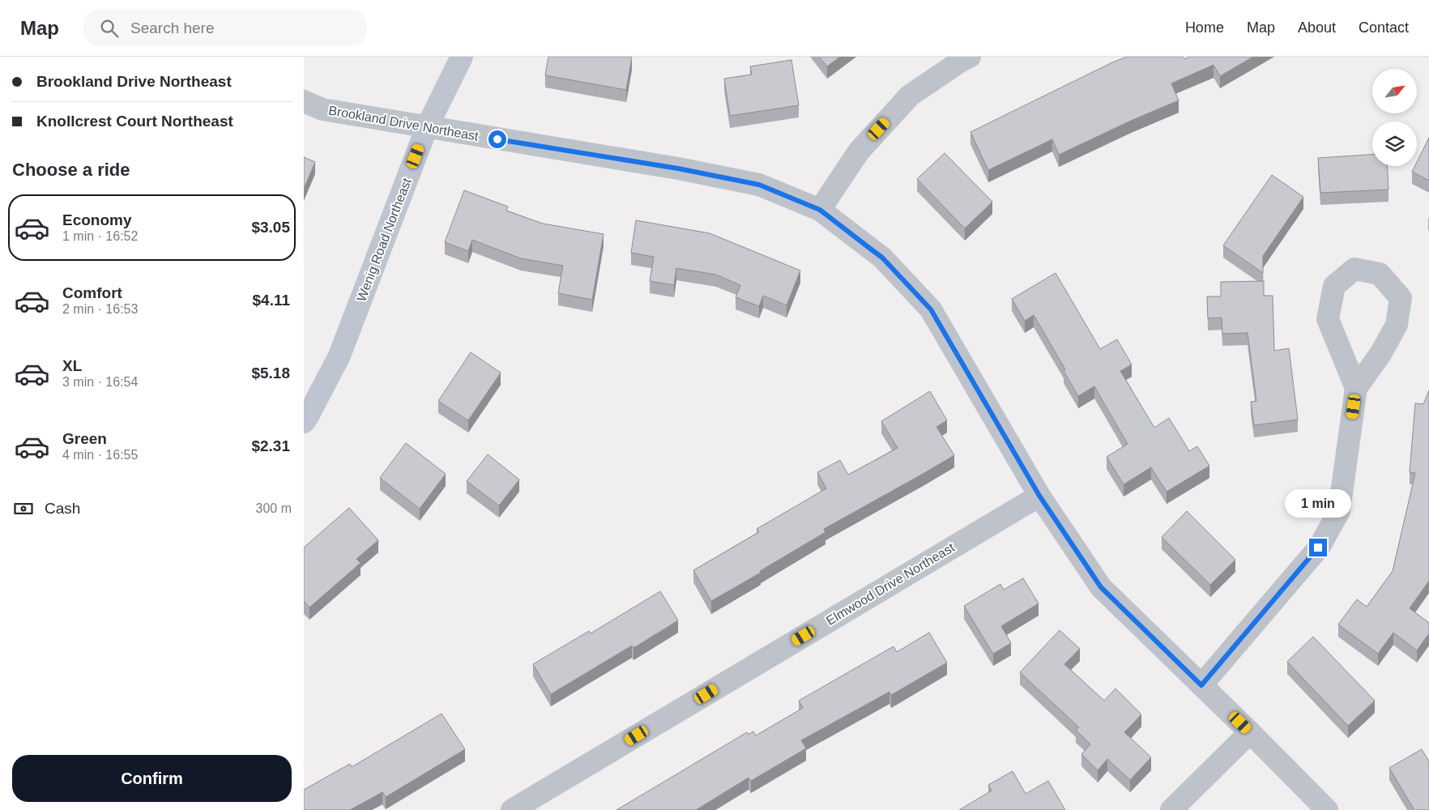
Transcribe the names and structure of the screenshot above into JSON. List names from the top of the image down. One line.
{"streets":{"street":["Brookland Drive Northeast","Wenig Road Northeast","Elmwood Drive Northeast"]},"crossings":[["Brookland Drive Northeast","Wenig Road Northeast"],["Brookland Drive Northeast","Elmwood Drive Northeast"]],"north":"top right","page":{"header":"Map","search":"Search here","nav":["Home","Map","About","Contact"],"banner":["Brookland Drive Northeast","Knollcrest Court Northeast"],"heading":"Choose a ride","list":[{"name":"Economy","note":"1 min · 16:52","value":"$3.05"},{"name":"Comfort","note":"2 min · 16:53","value":"$4.11"},{"name":"XL","note":"3 min · 16:54","value":"$5.18"},{"name":"Green","note":"4 min · 16:55","value":"$2.31"}],"pay":["Cash","300 m"],"bubble":"1 min","buttons":"Confirm"}}
